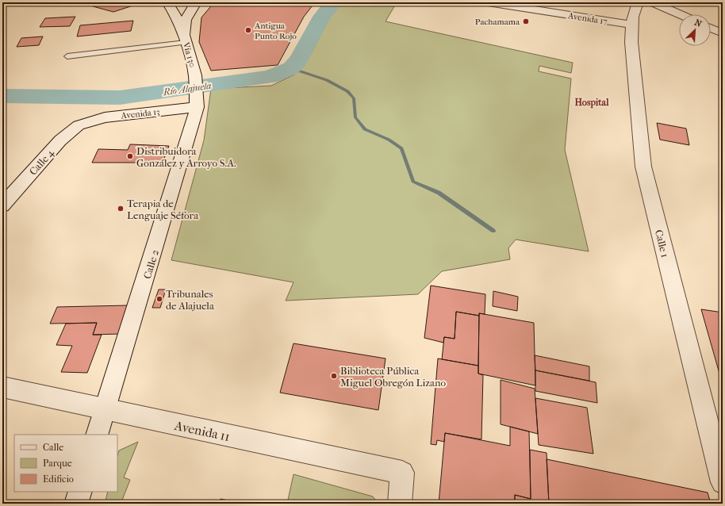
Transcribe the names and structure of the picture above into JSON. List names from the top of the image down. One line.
{"streets":{"street":["Avenida 17","Vía 130","Avenida 13","Calle 4","Calle 1","Calle 2","Avenida 11"]},"crossings":[["Avenida 17","Calle 1"],["Vía 130","Avenida 13"],["Vía 130","Calle 2"],["Avenida 13","Calle 4"],["Avenida 13","Calle 2"],["Calle 2","Avenida 11"]],"districts":["Hospital"],"water":["Río Alajuela"],"places":["Pachamama","Antigua Punto Rojo","Distribuidora González y Arroyo S.A.","Terapia de Lenguaje Séfora","Tribunales de Alajuela","Biblioteca Pública Miguel Obregón Lizano"],"legend":["Calle","Parque","Edificio"],"north":"top right"}
